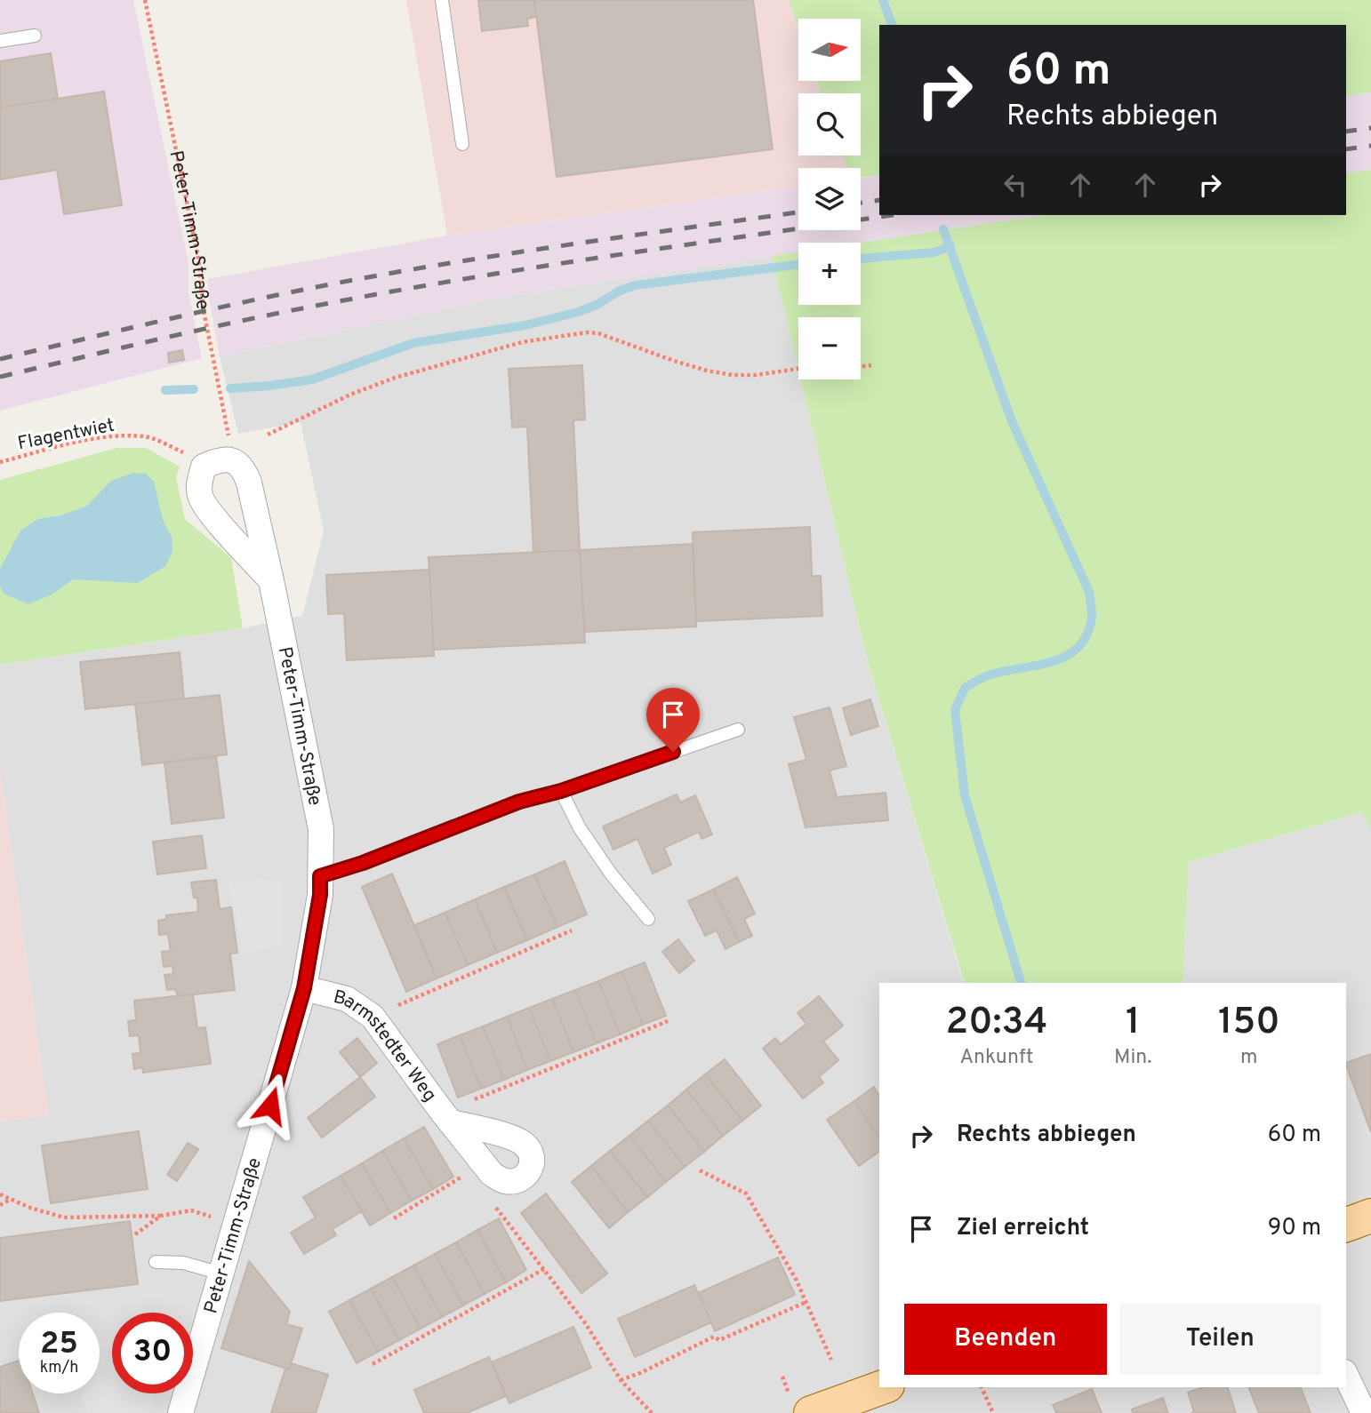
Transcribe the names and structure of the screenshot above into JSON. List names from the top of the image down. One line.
{"streets":{"street":["Peter-Timm-Straße","Barmstedter Weg"],"path":["Flagentwiet"]},"crossings":[["Peter-Timm-Straße","Barmstedter Weg"]],"north":"right","page":{"map_buttons":["+","−"],"turn":["60 m","Rechts abbiegen"],"eta":["20:34","Ankunft","1","Min.","150","m"],"list":[{"name":"Rechts abbiegen","value":"60 m"},{"name":"Ziel erreicht","value":"90 m"}],"buttons":["Beenden","Teilen"],"speed":"25 km/h","limit":"30"}}
